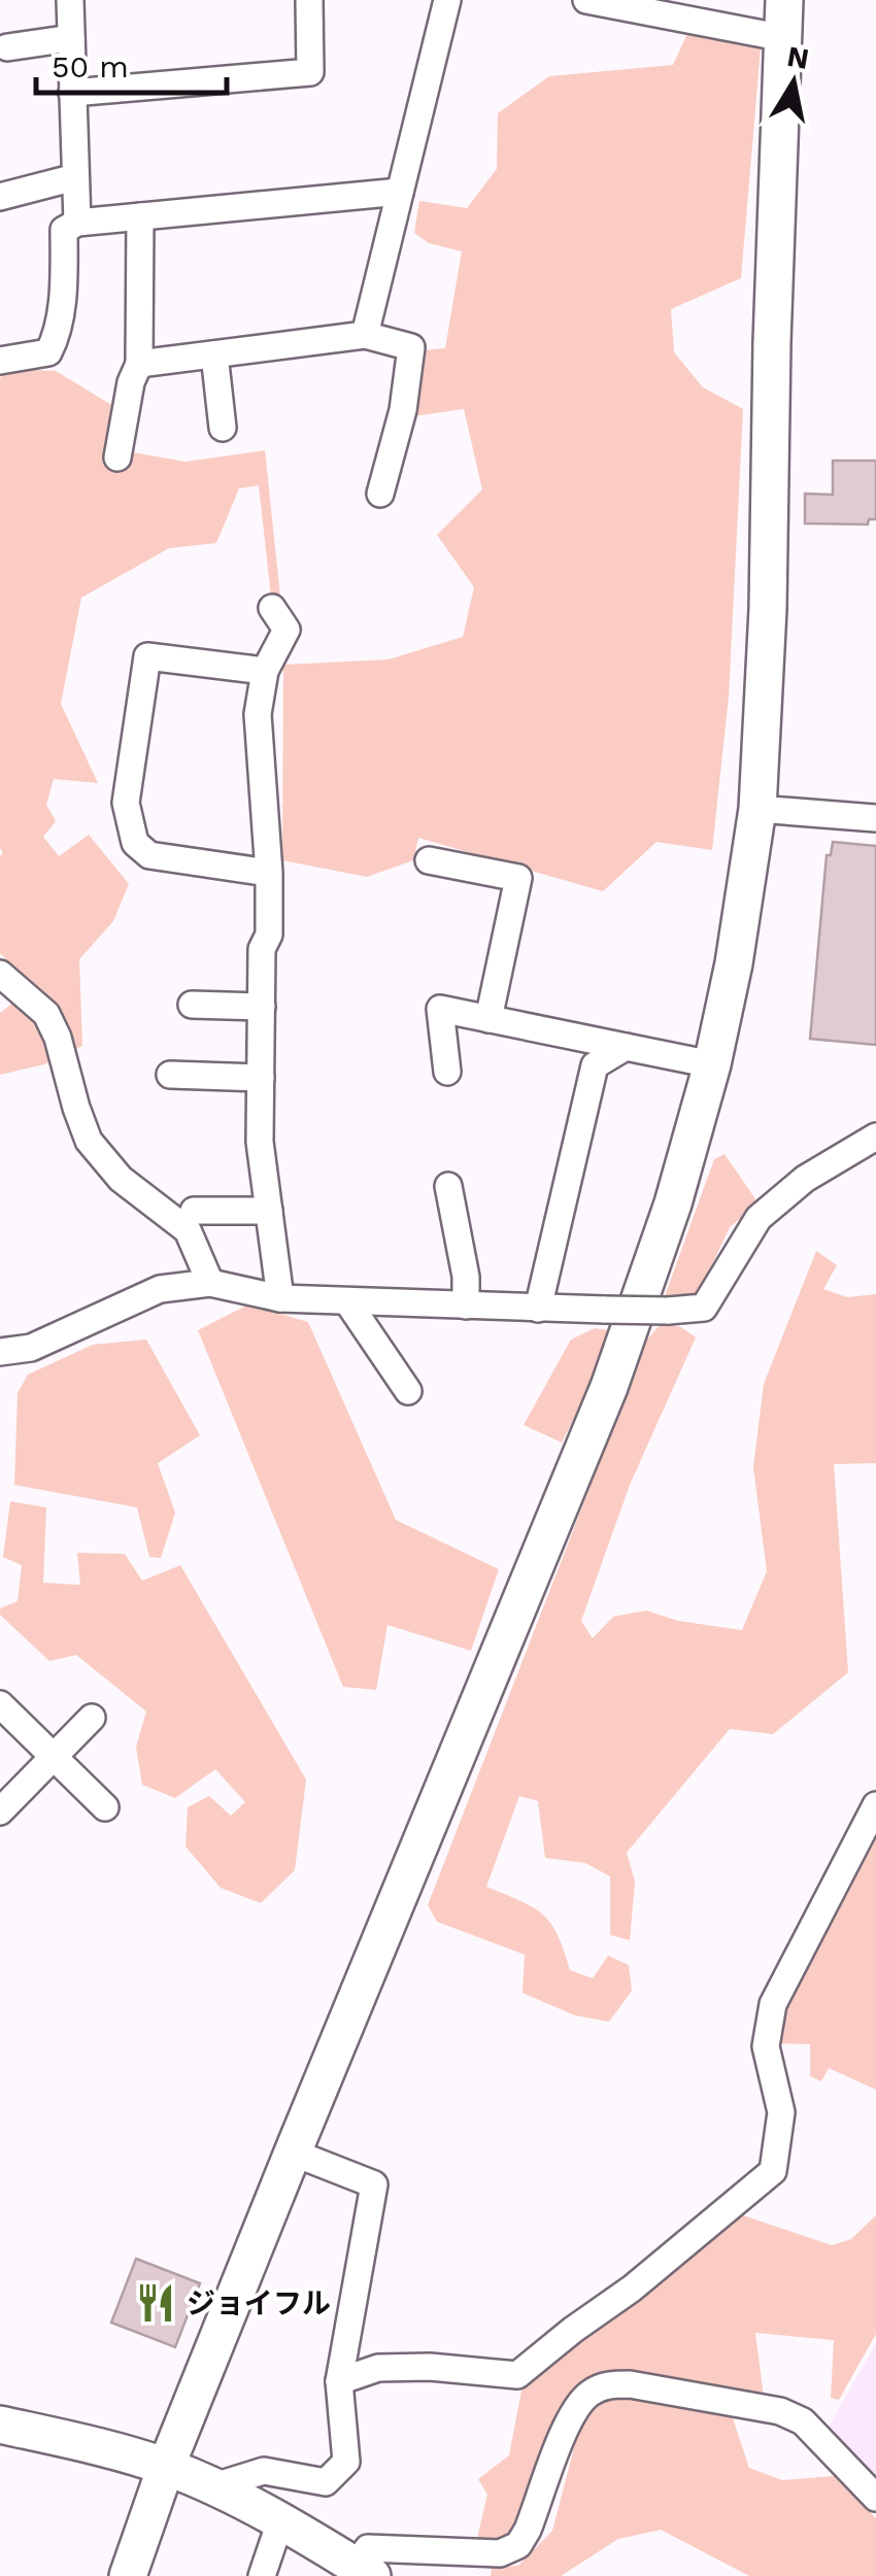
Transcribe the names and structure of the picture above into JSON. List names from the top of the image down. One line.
{"places":{"restaurant":["ジョイフル"]},"scale_bar":"50 m","north":"top"}
